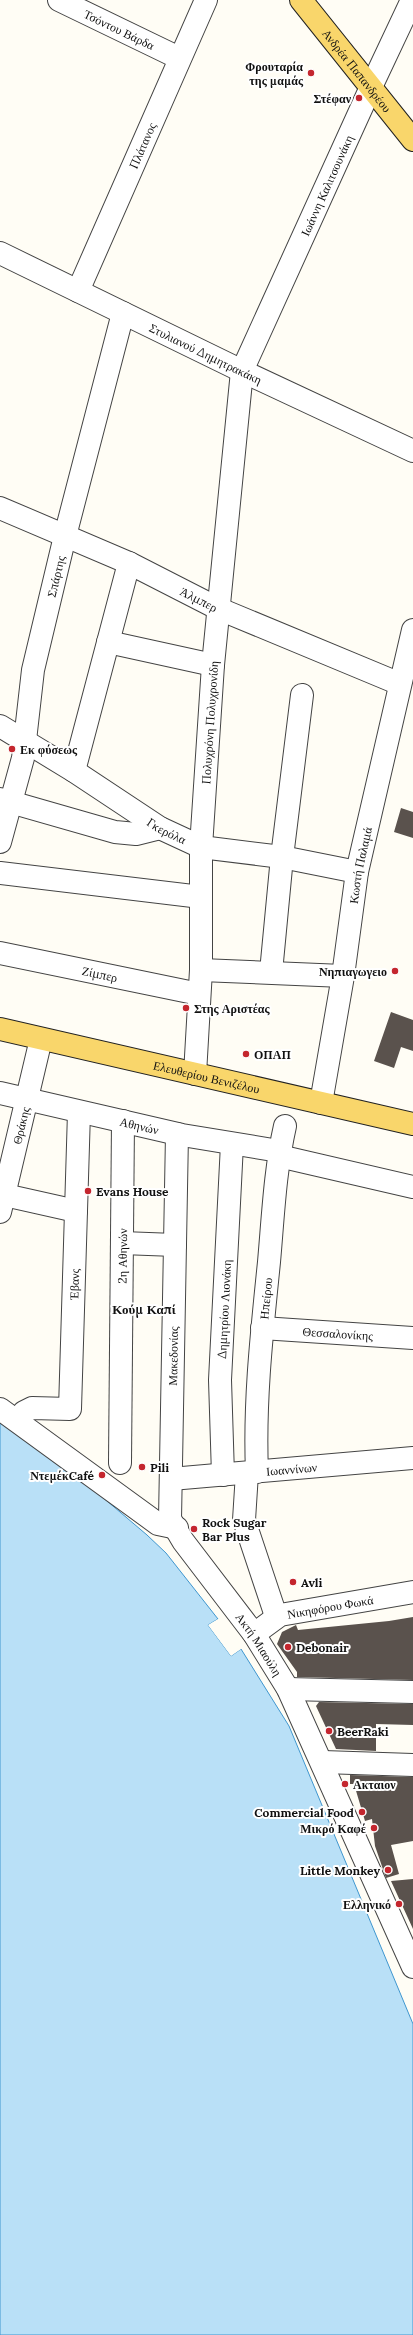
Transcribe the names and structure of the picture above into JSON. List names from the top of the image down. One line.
{"streets":{"main road":["Ανδρέα Παπανδρέου","Ελευθερίου Βενιζέλου"],"street":["Τσόντου Βάρδα","Πλάτανος","Ιωάννη Καλιτσουνάκη","Στυλιανού Δημητρακάκη","Σπάρτης","Άλμπερ","Πολυχρόνη Πολυχρονίδη","Γκερόλα","Κωστή Παλαμά","Ζίμπερ","Θράκης","Αθηνών","2η Αθηνών","Έβανς","Ηπείρου","Δημητρίου Λιονάκη","Θεσσαλονίκης","Μακεδονίας","Ιωαννίνων","Νικηφόρου Φωκά","Ακτή Μιαούλη"]},"crossings":[["Τσόντου Βάρδα","Πλάτανος"],["Ανδρέα Παπανδρέου","Ιωάννη Καλιτσουνάκη"],["Πλάτανος","Στυλιανού Δημητρακάκη"],["Ιωάννη Καλιτσουνάκη","Στυλιανού Δημητρακάκη"],["Ιωάννη Καλιτσουνάκη","Πολυχρόνη Πολυχρονίδη"],["Στυλιανού Δημητρακάκη","Σπάρτης"],["Στυλιανού Δημητρακάκη","Πολυχρόνη Πολυχρονίδη"],["Σπάρτης","Άλμπερ"],["Σπάρτης","Γκερόλα"],["Άλμπερ","Πολυχρόνη Πολυχρονίδη"],["Άλμπερ","Κωστή Παλαμά"],["Πολυχρόνη Πολυχρονίδη","Γκερόλα"],["Πολυχρόνη Πολυχρονίδη","Ζίμπερ"],["Πολυχρόνη Πολυχρονίδη","Ελευθερίου Βενιζέλου"],["Γκερόλα","Κωστή Παλαμά"],["Κωστή Παλαμά","Ελευθερίου Βενιζέλου"],["Ελευθερίου Βενιζέλου","Θράκης"],["Θράκης","Αθηνών"],["Αθηνών","2η Αθηνών"],["Αθηνών","Έβανς"],["Αθηνών","Ηπείρου"],["Αθηνών","Δημητρίου Λιονάκη"],["Αθηνών","Μακεδονίας"],["Ηπείρου","Θεσσαλονίκης"],["Ηπείρου","Ιωαννίνων"],["Ηπείρου","Νικηφόρου Φωκά"],["Δημητρίου Λιονάκη","Ιωαννίνων"],["Μακεδονίας","Ιωαννίνων"],["Μακεδονίας","Ακτή Μιαούλη"],["Νικηφόρου Φωκά","Ακτή Μιαούλη"]],"districts":["Κούμ Καπί"],"places":["Φρουταρία της μαμάς","Στέφαν","Εκ φύσεως","Νηπιαγωγειο","Στης Αριστέας","ΟΠΑΠ","Evans House","Pili","ΝτεμέκCafé","Rock Sugar Bar Plus","Avli","Debonair","BeerRaki","Ακταιον","Commercial Food","Μικρό Καφέ","Little Monkey","Ελληνικό"]}
